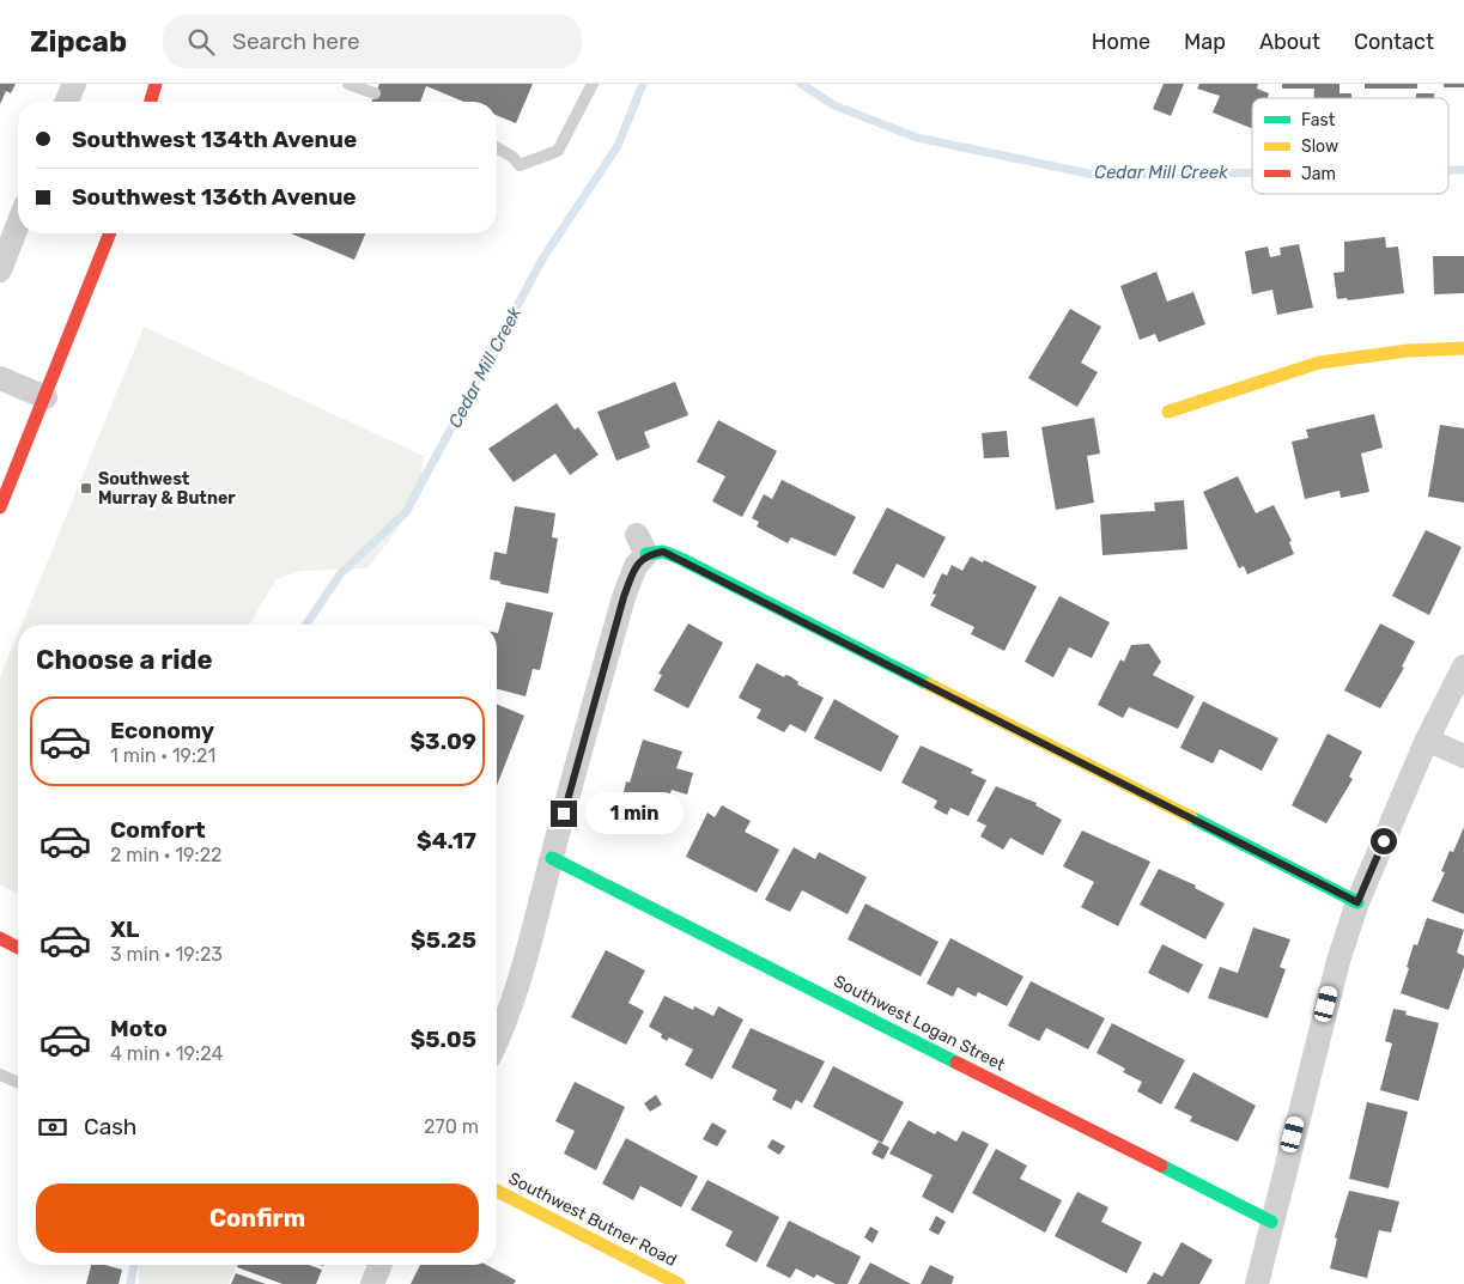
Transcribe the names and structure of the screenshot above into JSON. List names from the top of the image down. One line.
{"streets":{"street":["Southwest Logan Street","Southwest Butner Road"]},"water":["Cedar Mill Creek"],"places":{"transit":["Southwest Murray & Butner"]},"legend":["Fast","Slow","Jam"],"page":{"header":"Zipcab","search":"Search here","nav":["Home","Map","About","Contact"],"banner":["Southwest 134th Avenue","Southwest 136th Avenue"],"heading":"Choose a ride","list":[{"name":"Economy","note":"1 min · 19:21","value":"$3.09"},{"name":"Comfort","note":"2 min · 19:22","value":"$4.17"},{"name":"XL","note":"3 min · 19:23","value":"$5.25"},{"name":"Moto","note":"4 min · 19:24","value":"$5.05"}],"bubble":"1 min","pay":["Cash","270 m"],"buttons":"Confirm"}}
